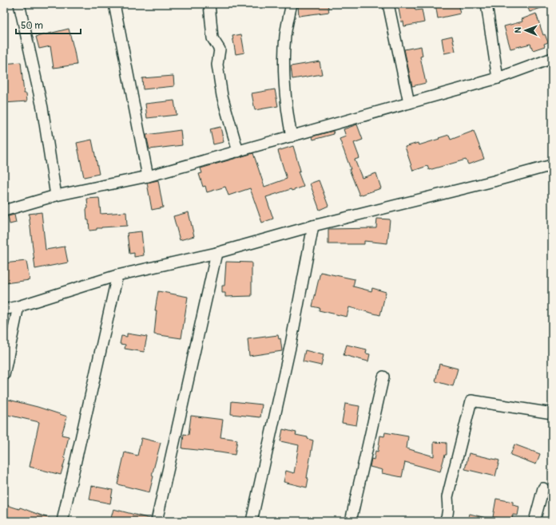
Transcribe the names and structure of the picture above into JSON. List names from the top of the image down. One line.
{"scale_bar":"50 m","north":"left"}
